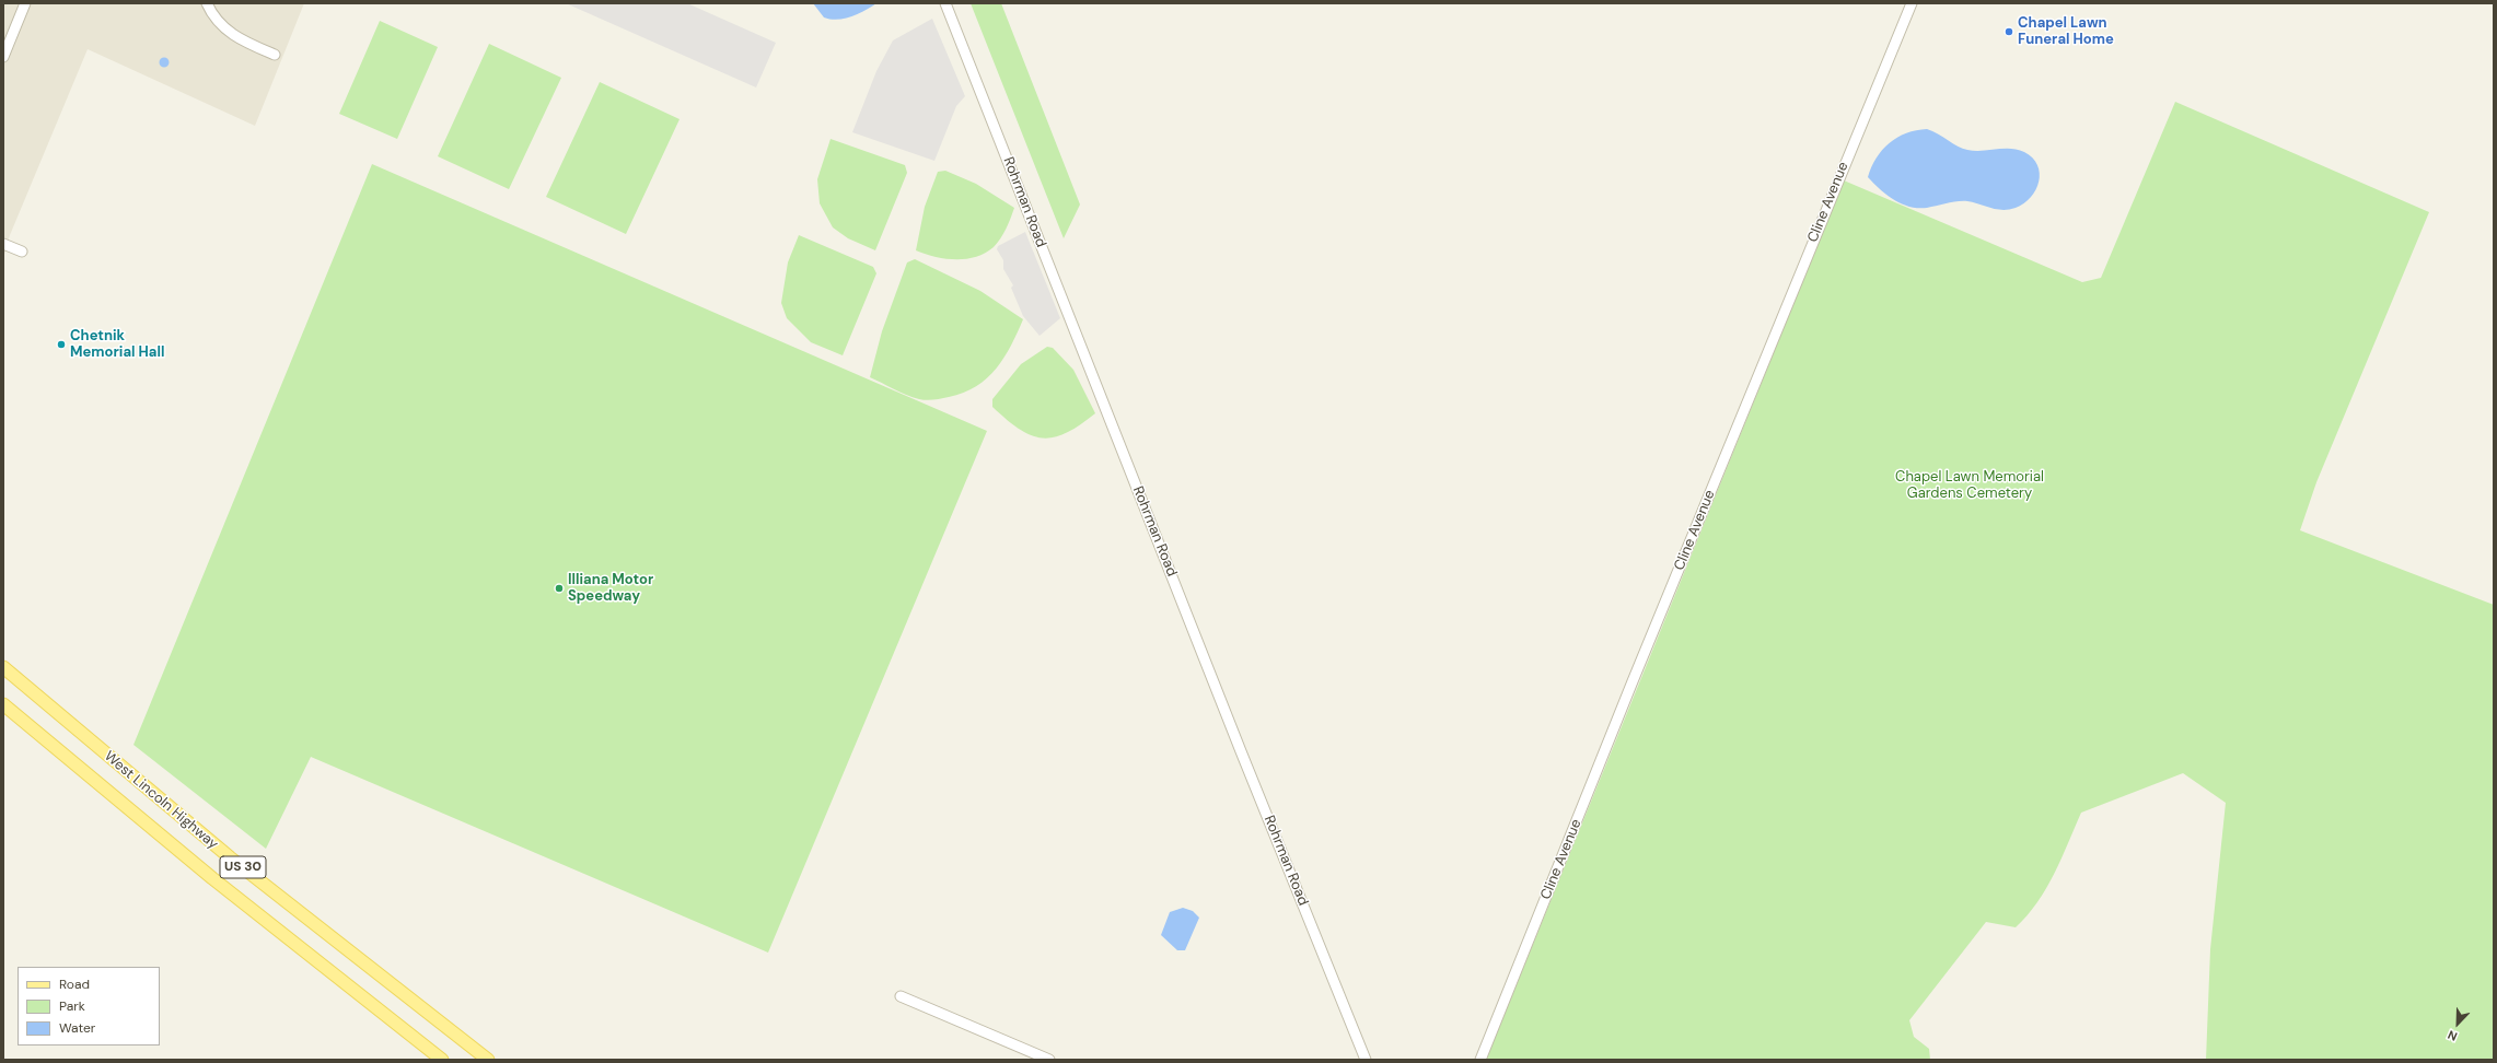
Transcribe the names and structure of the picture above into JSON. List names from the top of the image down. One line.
{"streets":{"main road":["West Lincoln Highway","US 30"],"street":["Rohrman Road","Cline Avenue"]},"parks":["Chapel Lawn Memorial Gardens Cemetery"],"places":["Chapel Lawn Funeral Home","Chetnik Memorial Hall","Illiana Motor Speedway"],"legend":["Road","Park","Water"],"north":"bottom left"}
